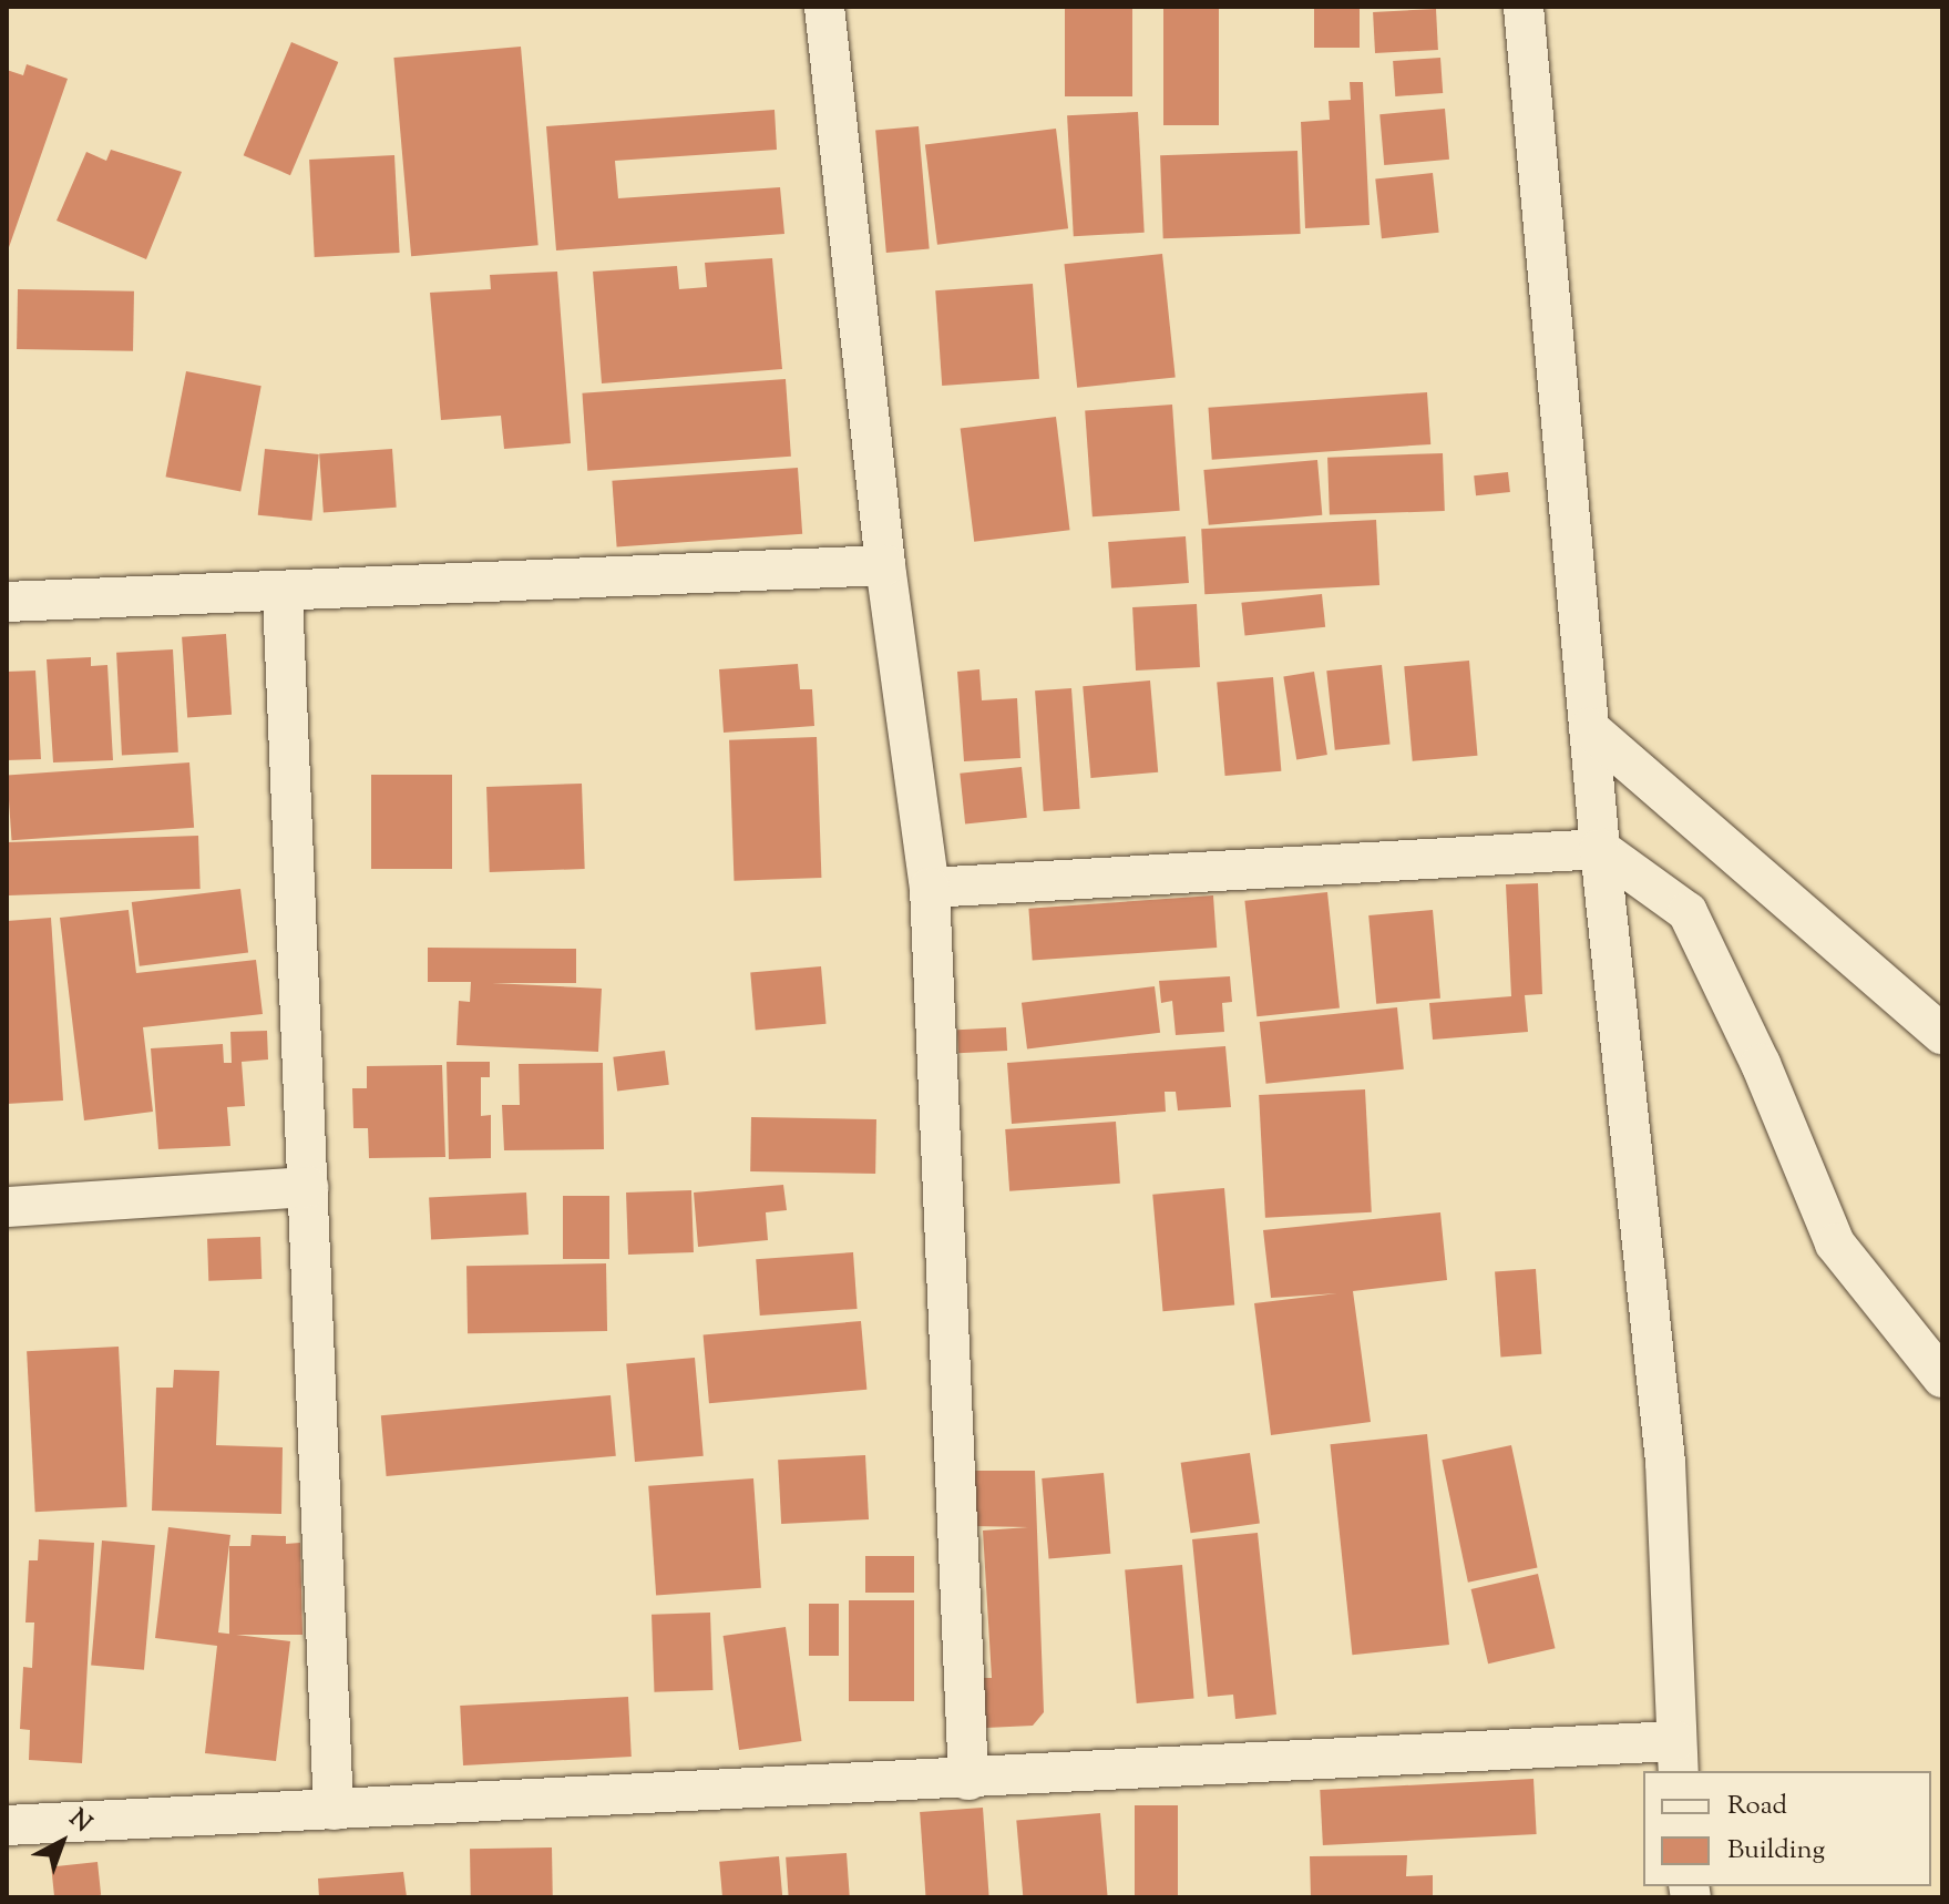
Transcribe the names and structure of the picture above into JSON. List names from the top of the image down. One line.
{"legend":["Road","Building"],"north":"top right"}
